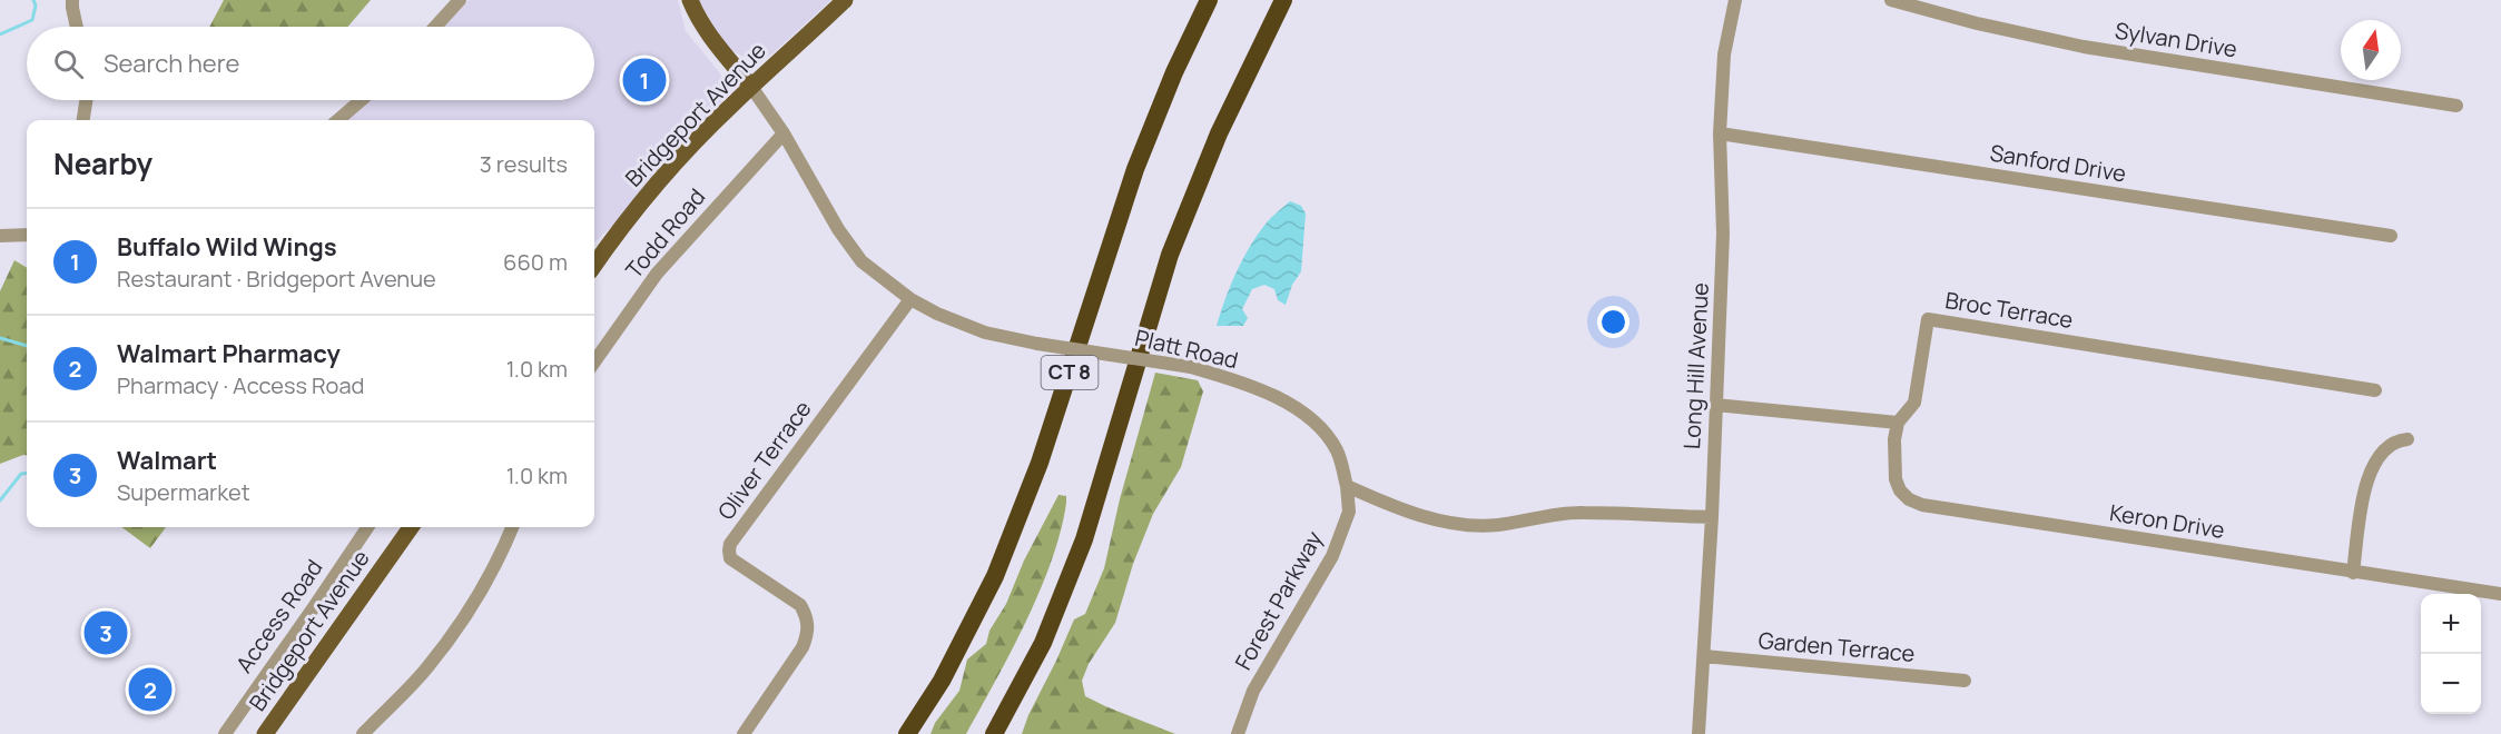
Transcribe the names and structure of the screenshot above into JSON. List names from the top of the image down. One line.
{"streets":{"highway":["CT 8"],"main road":["Bridgeport Avenue"],"street":["Sylvan Drive","Sanford Drive","Todd Road","Broc Terrace","Platt Road","Long Hill Avenue","Oliver Terrace","Keron Drive","Forest Parkway","Access Road","Garden Terrace"]},"crossings":[["Bridgeport Avenue","Platt Road"],["Sanford Drive","Long Hill Avenue"],["Todd Road","Platt Road"],["Broc Terrace","Keron Drive"],["Platt Road","Oliver Terrace"],["Platt Road","Forest Parkway"],["Long Hill Avenue","Garden Terrace"]],"north":"top","page":{"search":"Search here","pins":["1","3","2"],"heading":["Nearby","3 results"],"list":[{"mark":"1","name":"Buffalo Wild Wings","note":"Restaurant · Bridgeport Avenue","value":"660 m"},{"mark":"2","name":"Walmart Pharmacy","note":"Pharmacy · Access Road","value":"1.0 km"},{"mark":"3","name":"Walmart","note":"Supermarket","value":"1.0 km"}],"map_buttons":["+","−"]}}
